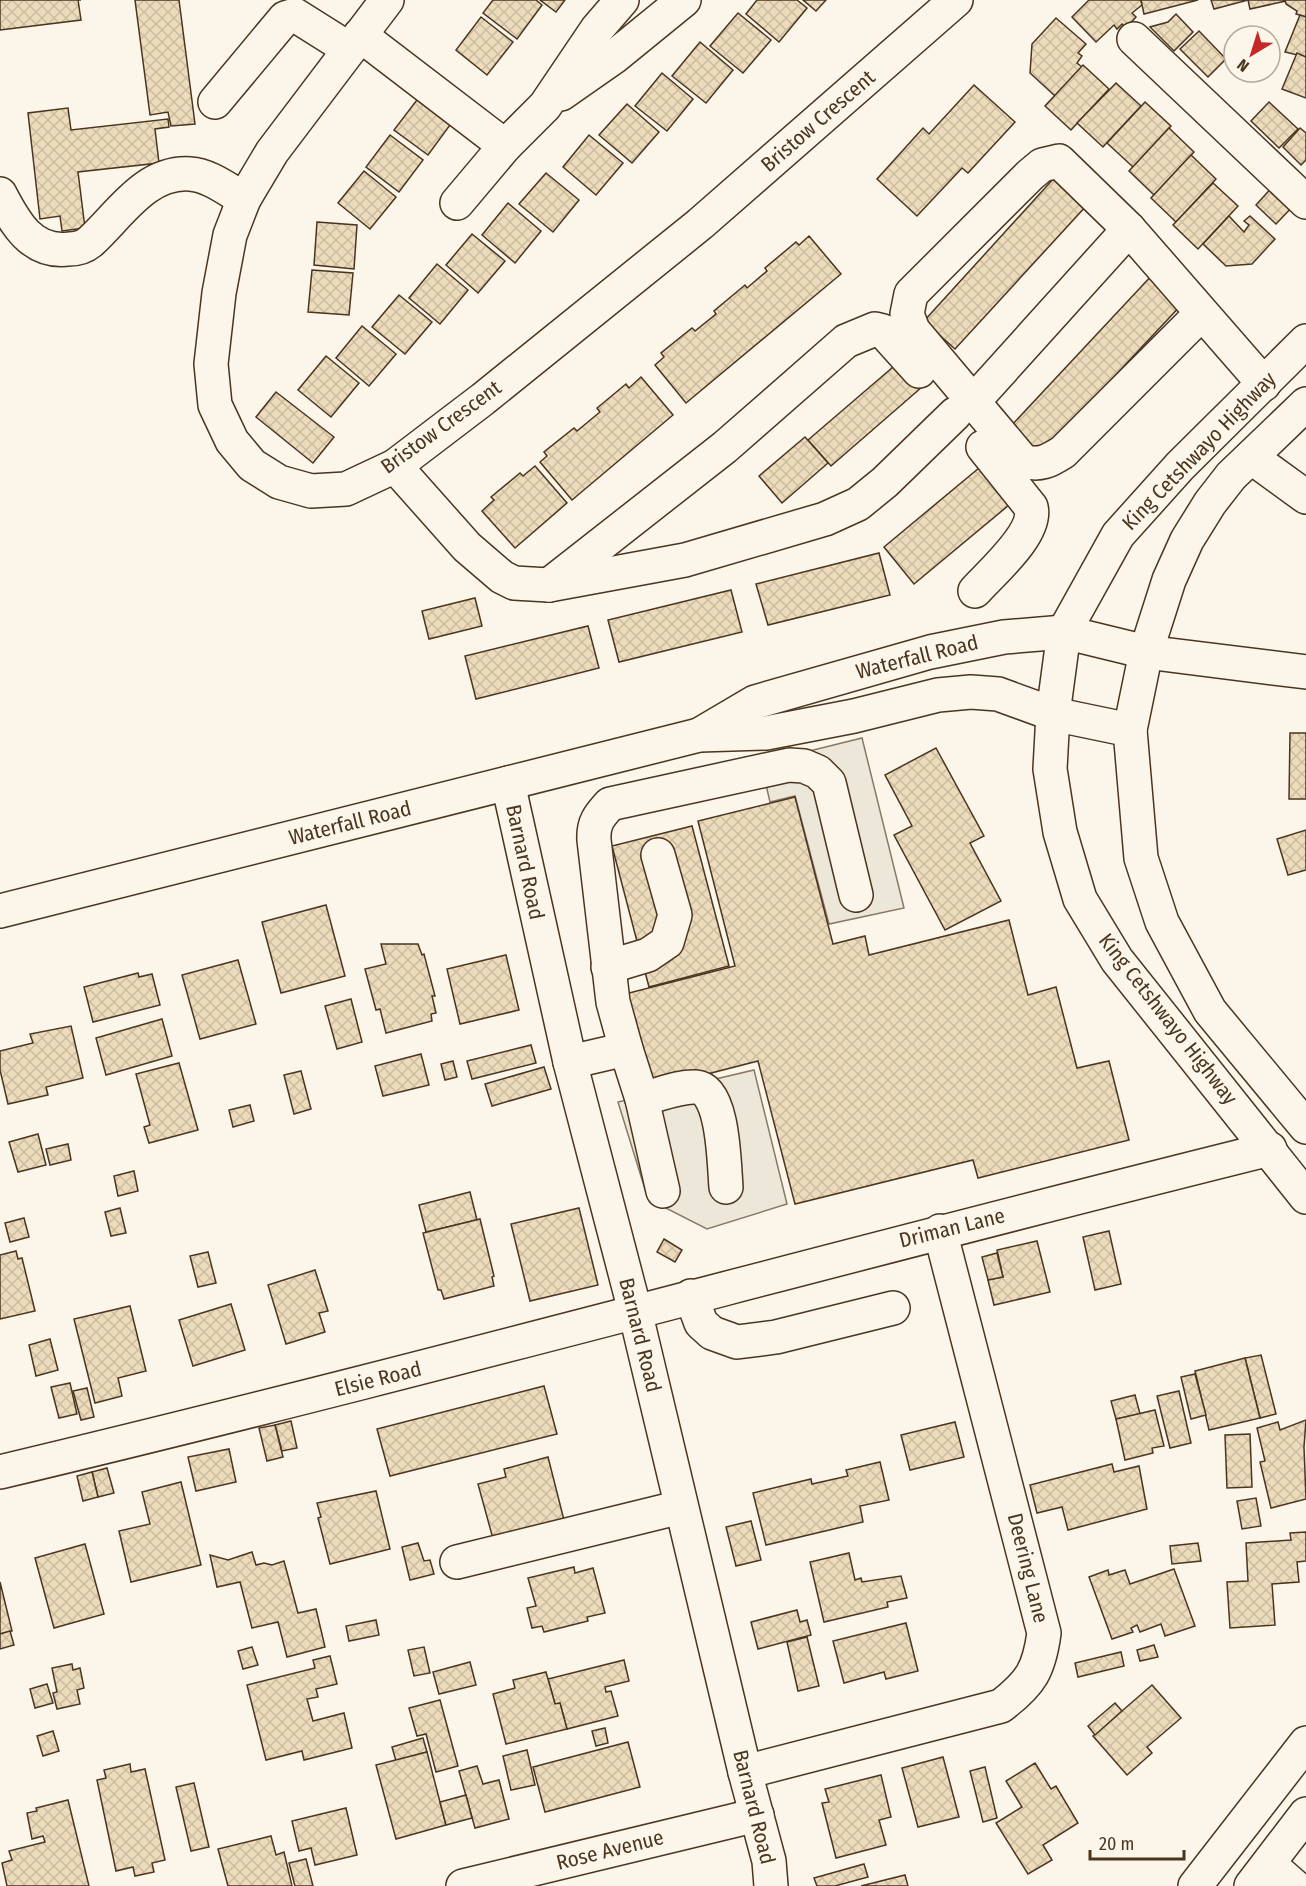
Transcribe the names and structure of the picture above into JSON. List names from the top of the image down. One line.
{"streets":{"street":["Bristow Crescent","King Cetshwayo Highway","Waterfall Road","Barnard Road","Driman Lane","Elsie Road","Deering Lane","Rose Avenue"]},"crossings":[["King Cetshwayo Highway","Waterfall Road"],["King Cetshwayo Highway","Driman Lane"],["Waterfall Road","Barnard Road"],["Barnard Road","Driman Lane"],["Barnard Road","Elsie Road"],["Barnard Road","Deering Lane"],["Barnard Road","Rose Avenue"],["Driman Lane","Elsie Road"],["Driman Lane","Deering Lane"]],"scale_bar":"20 m","north":"bottom left"}
